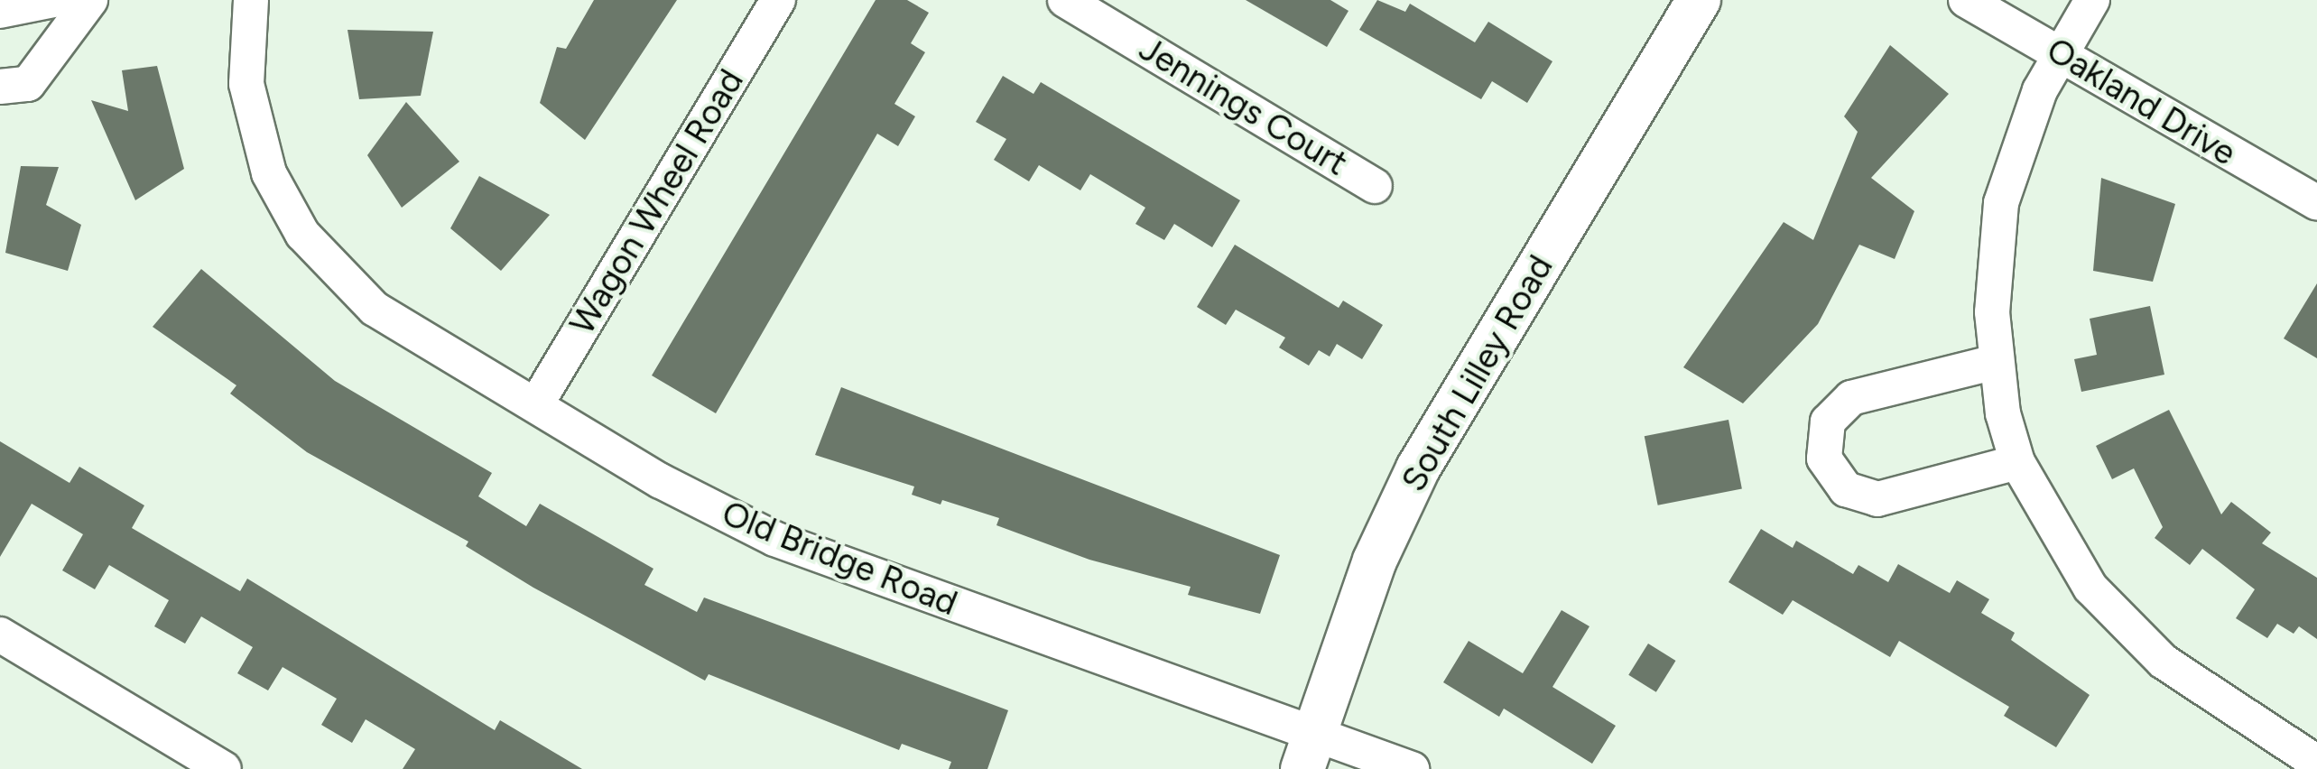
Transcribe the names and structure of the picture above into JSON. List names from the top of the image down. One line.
{"streets":{"street":["Oakland Drive","Jennings Court","Wagon Wheel Road","South Lilley Road","Old Bridge Road"]},"crossings":[["Wagon Wheel Road","Old Bridge Road"],["South Lilley Road","Old Bridge Road"]]}
